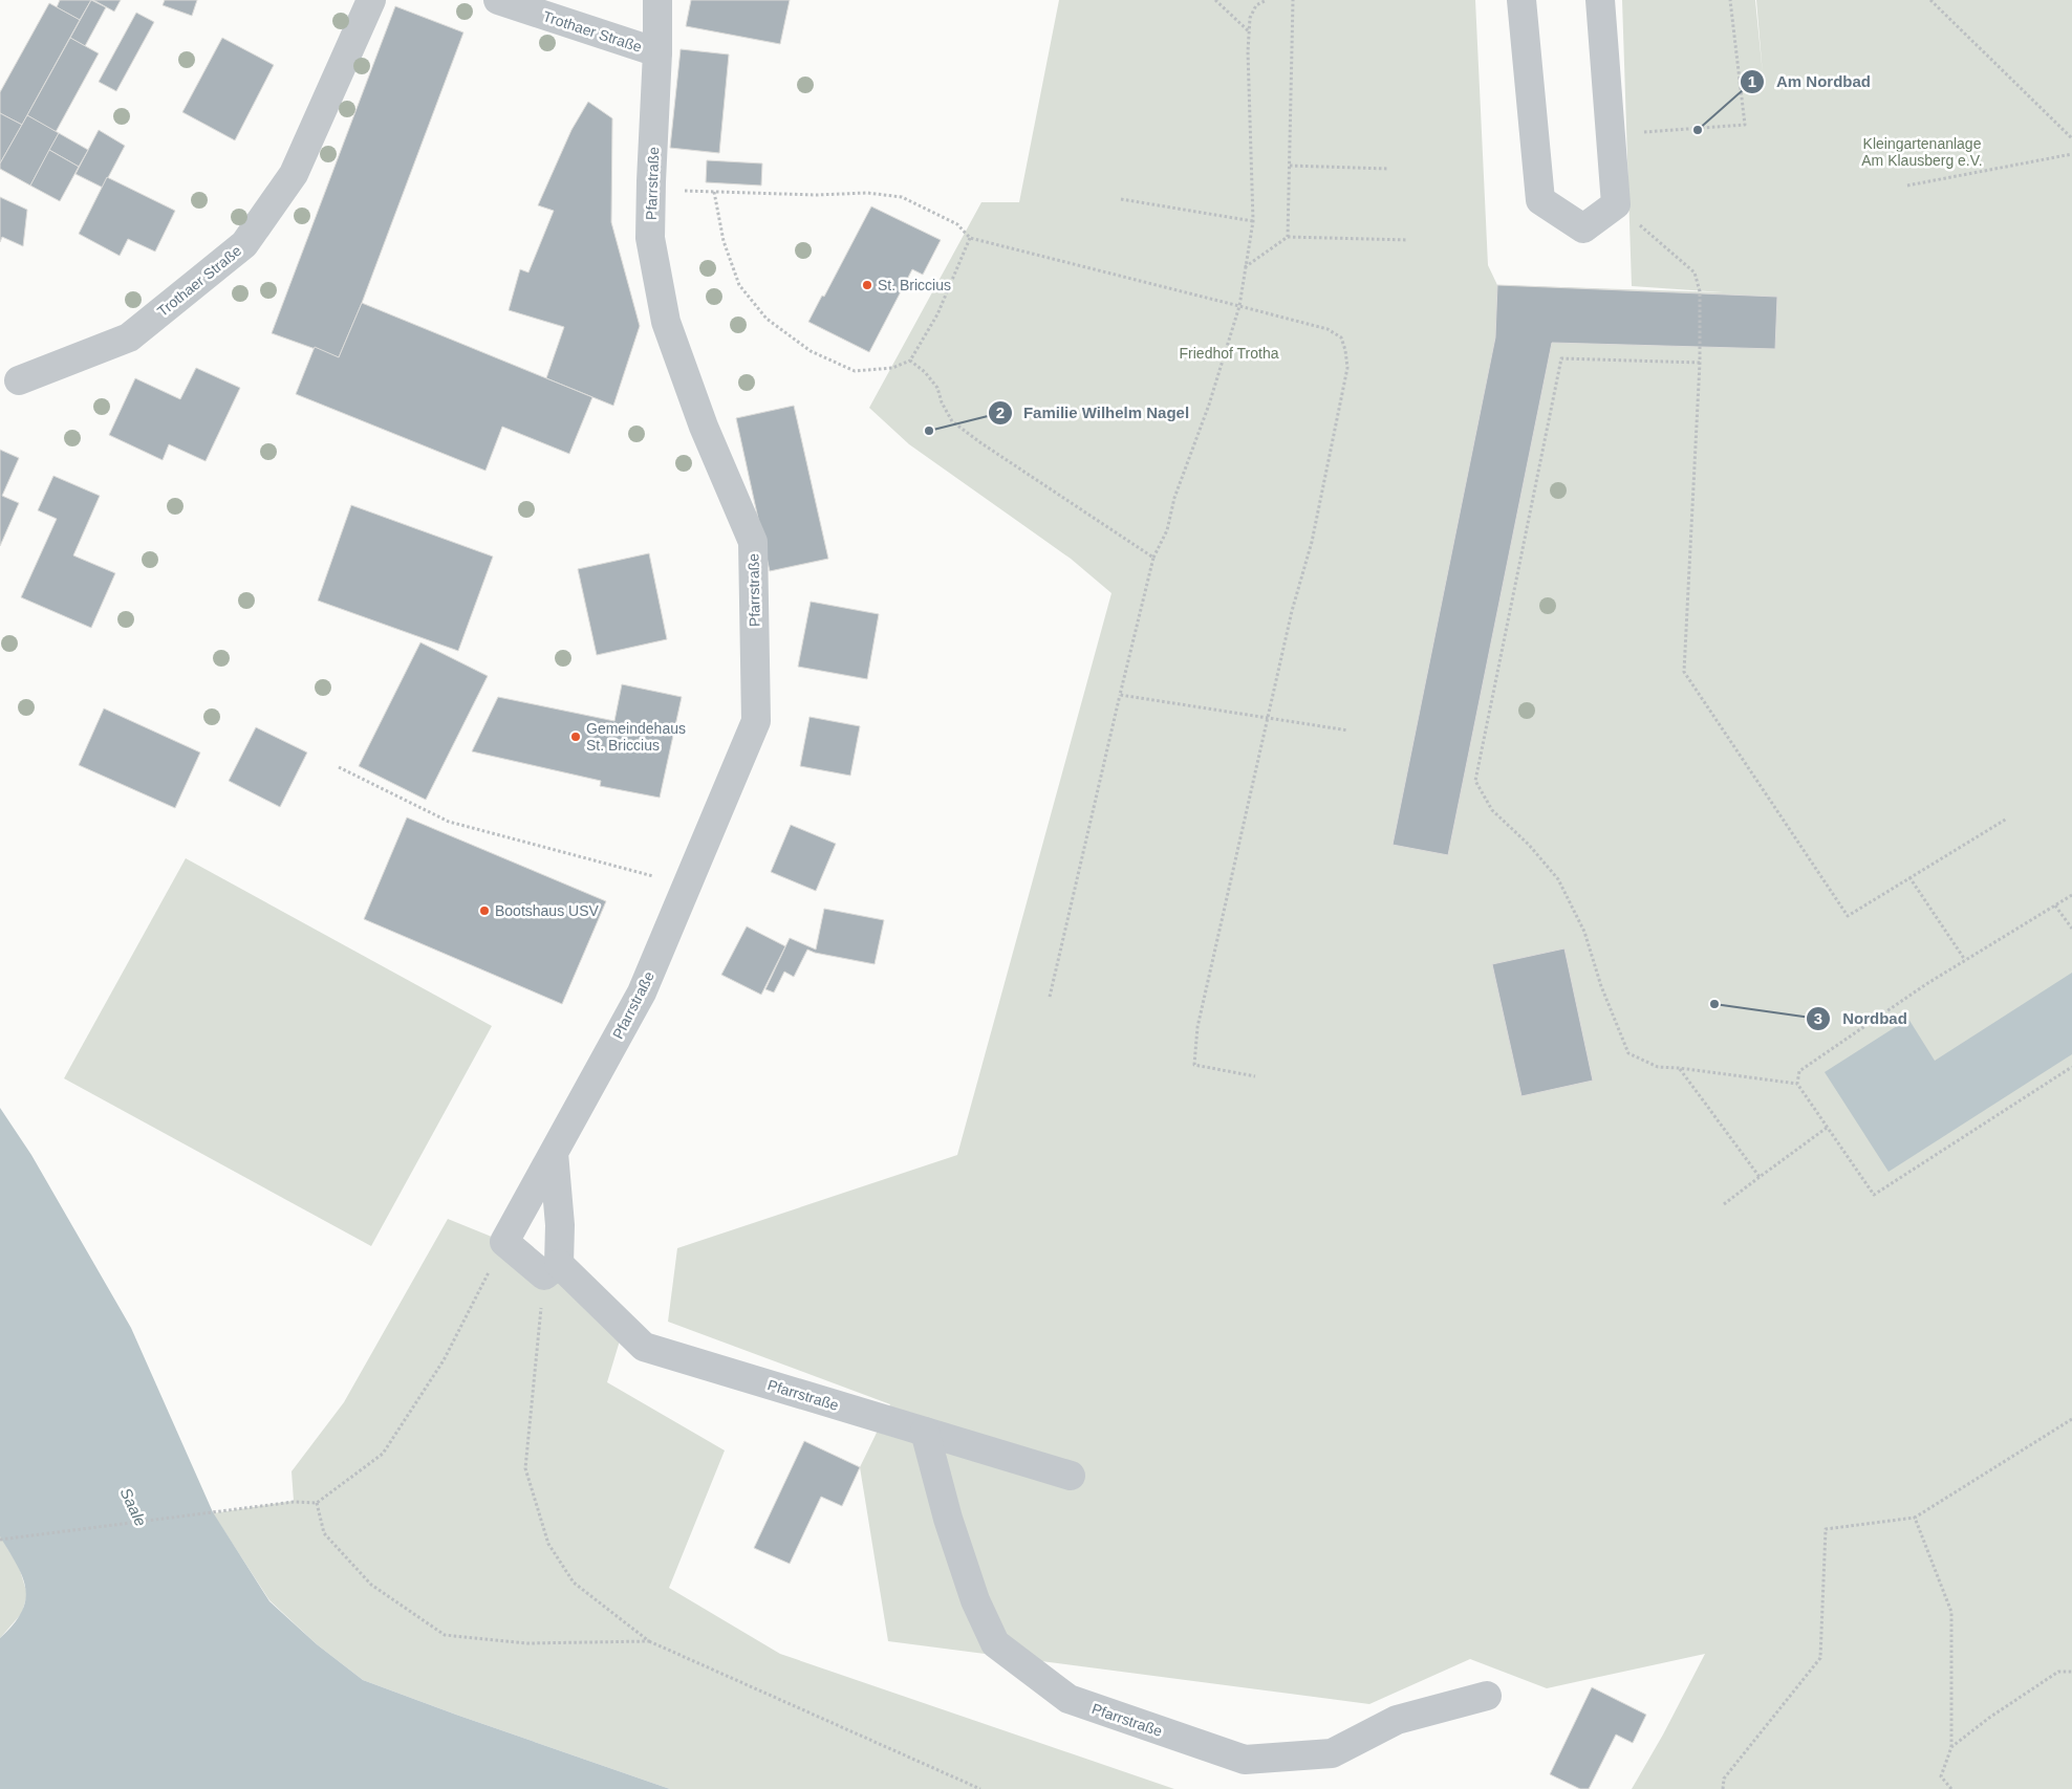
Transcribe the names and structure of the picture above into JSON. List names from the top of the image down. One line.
{"streets":{"street":["Trothaer Straße","Pfarrstraße"]},"crossings":[["Trothaer Straße","Pfarrstraße"]],"water":["Saale"],"parks":["Kleingartenanlage Am Klausberg e.V.","Friedhof Trotha"],"places":["Am Nordbad","St. Briccius","Familie Wilhelm Nagel","Gemeindehaus St. Briccius","Bootshaus USV","Nordbad"]}
